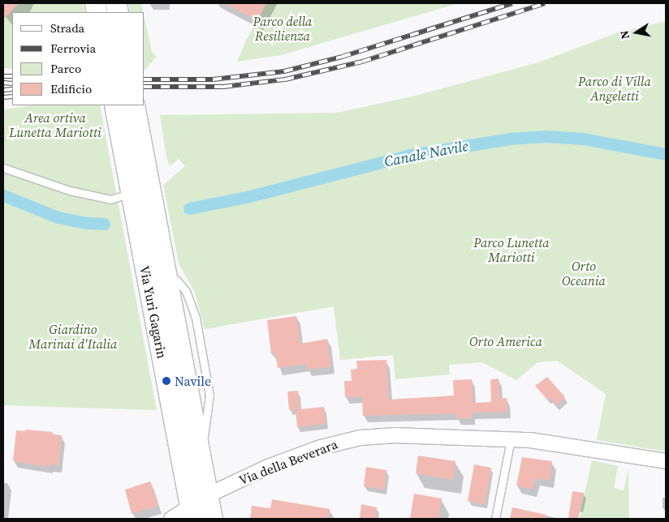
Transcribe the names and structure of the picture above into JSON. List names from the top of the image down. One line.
{"streets":{"main road":["Via Yuri Gagarin"],"street":["Via della Beverara"]},"crossings":[["Via Yuri Gagarin","Via della Beverara"]],"water":["Canale Navile"],"parks":["Parco della Resilienza","Parco di Villa Angeletti","Area ortiva Lunetta Mariotti","Parco Lunetta Mariotti","Orto Oceania","Giardino Marinai d'Italia","Orto America"],"places":["Navile"],"legend":["Strada","Ferrovia","Parco","Edificio"],"north":"left"}
